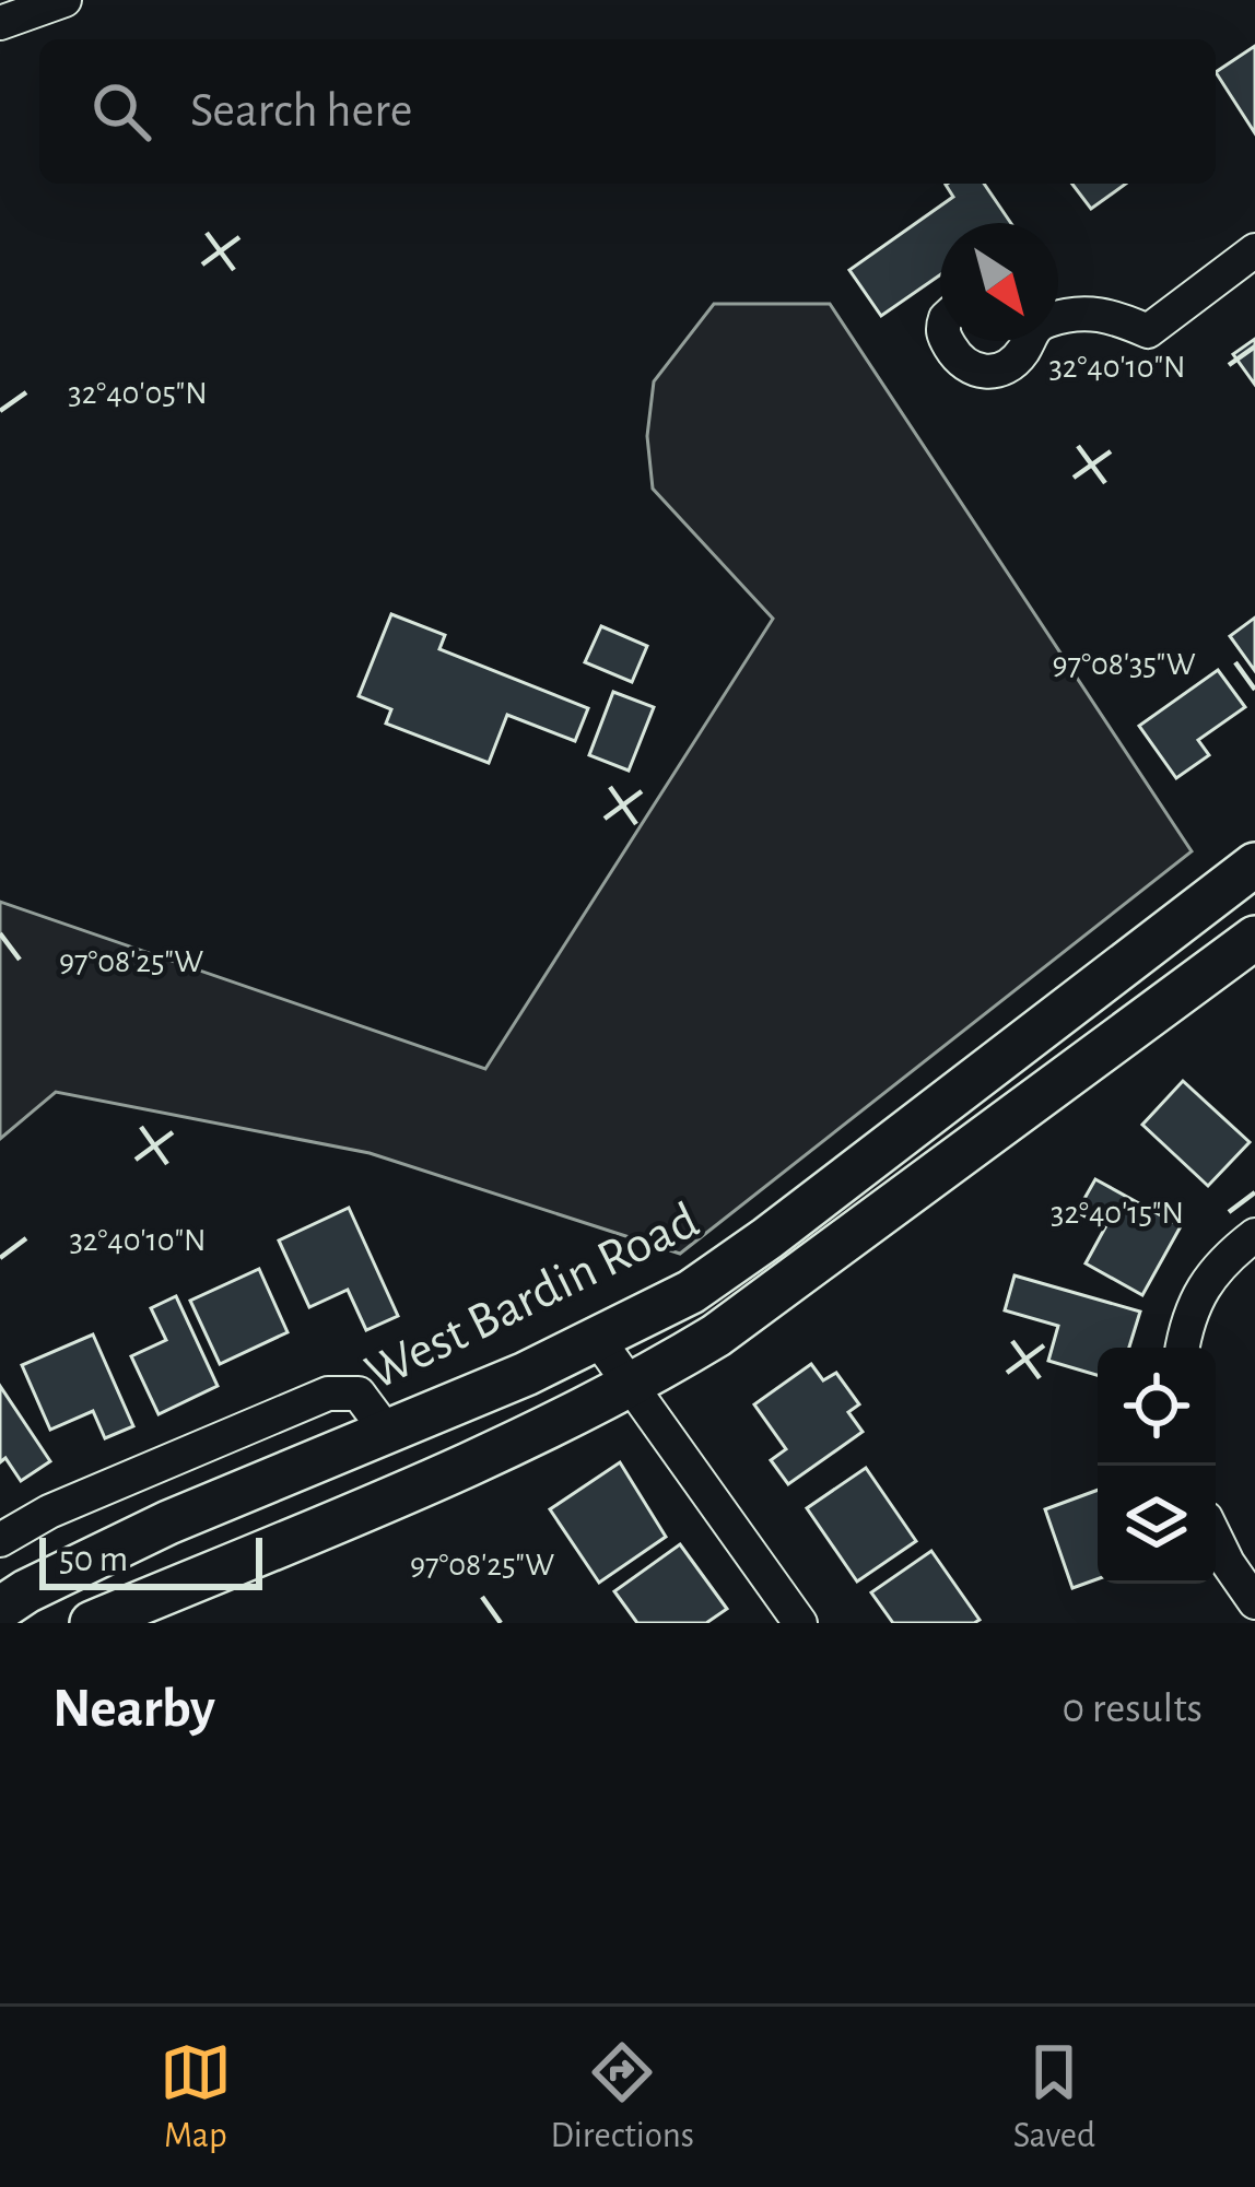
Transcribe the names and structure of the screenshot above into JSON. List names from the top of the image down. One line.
{"streets":{"main road":["West Bardin Road"]},"scale_bar":"50 m","north":"bottom right","page":{"search":"Search here","scale":"50 m","heading":["Nearby","0 results"],"nav":["Map","Directions","Saved"]},"coordinates":["32°40'10\"N","32°40'05\"N","97°08'35\"W","97°08'25\"W","32°40'15\"N"]}
